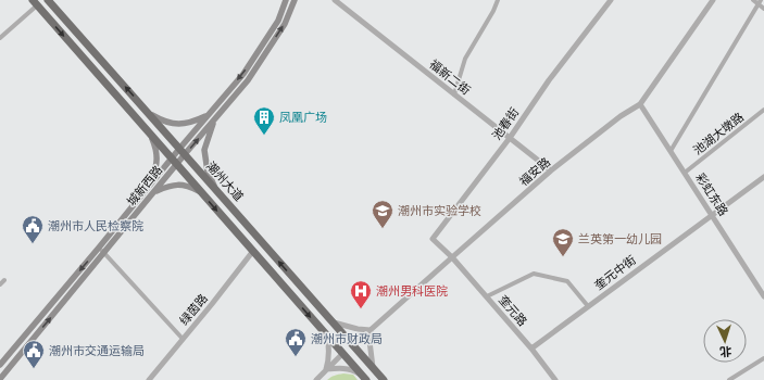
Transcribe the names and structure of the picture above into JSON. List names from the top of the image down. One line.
{"streets":{"highway":["潮州大道"],"main road":["城新西路"],"street":["福新二街","池春街","池湖大墩路","福安路","彩虹东路","奎元中街","绿茵路","奎元路"]},"crossings":[["福新二街","池春街"],["福新二街","福安路"],["池春街","福安路"],["池春街","奎元路"],["池湖大墩路","彩虹东路"],["福安路","潮州大道"],["福安路","彩虹东路"],["福安路","奎元路"],["潮州大道","城新西路"],["潮州大道","绿茵路"],["彩虹东路","奎元中街"],["奎元中街","奎元路"]],"places":{"building":["凤凰广场"],"school or university":["潮州市实验学校","兰英第一幼儿园"],"public building":["潮州市人民检察院","潮州市财政局","潮州市交通运输局"],"hospital":["潮州男科医院"]},"north":"bottom"}
